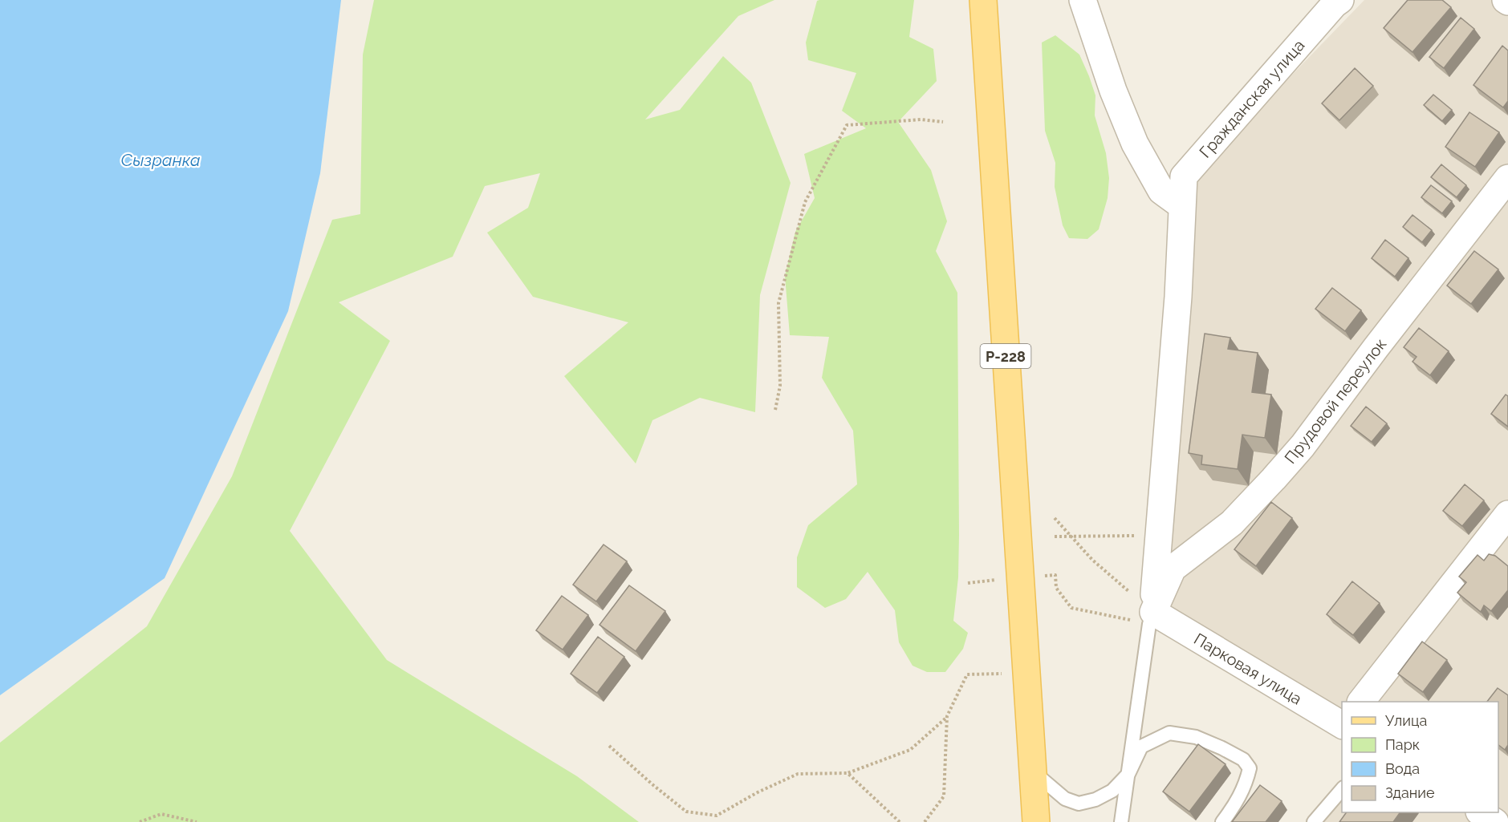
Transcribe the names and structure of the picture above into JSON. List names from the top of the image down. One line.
{"streets":{"main road":["Р-228"],"street":["Гражданская улица","Прудовой переулок","Парковая улица"]},"crossings":[["Гражданская улица","Прудовой переулок"],["Гражданская улица","Парковая улица"],["Прудовой переулок","Парковая улица"]],"water":["Сызранка"],"legend":["Улица","Парк","Вода","Здание"]}
